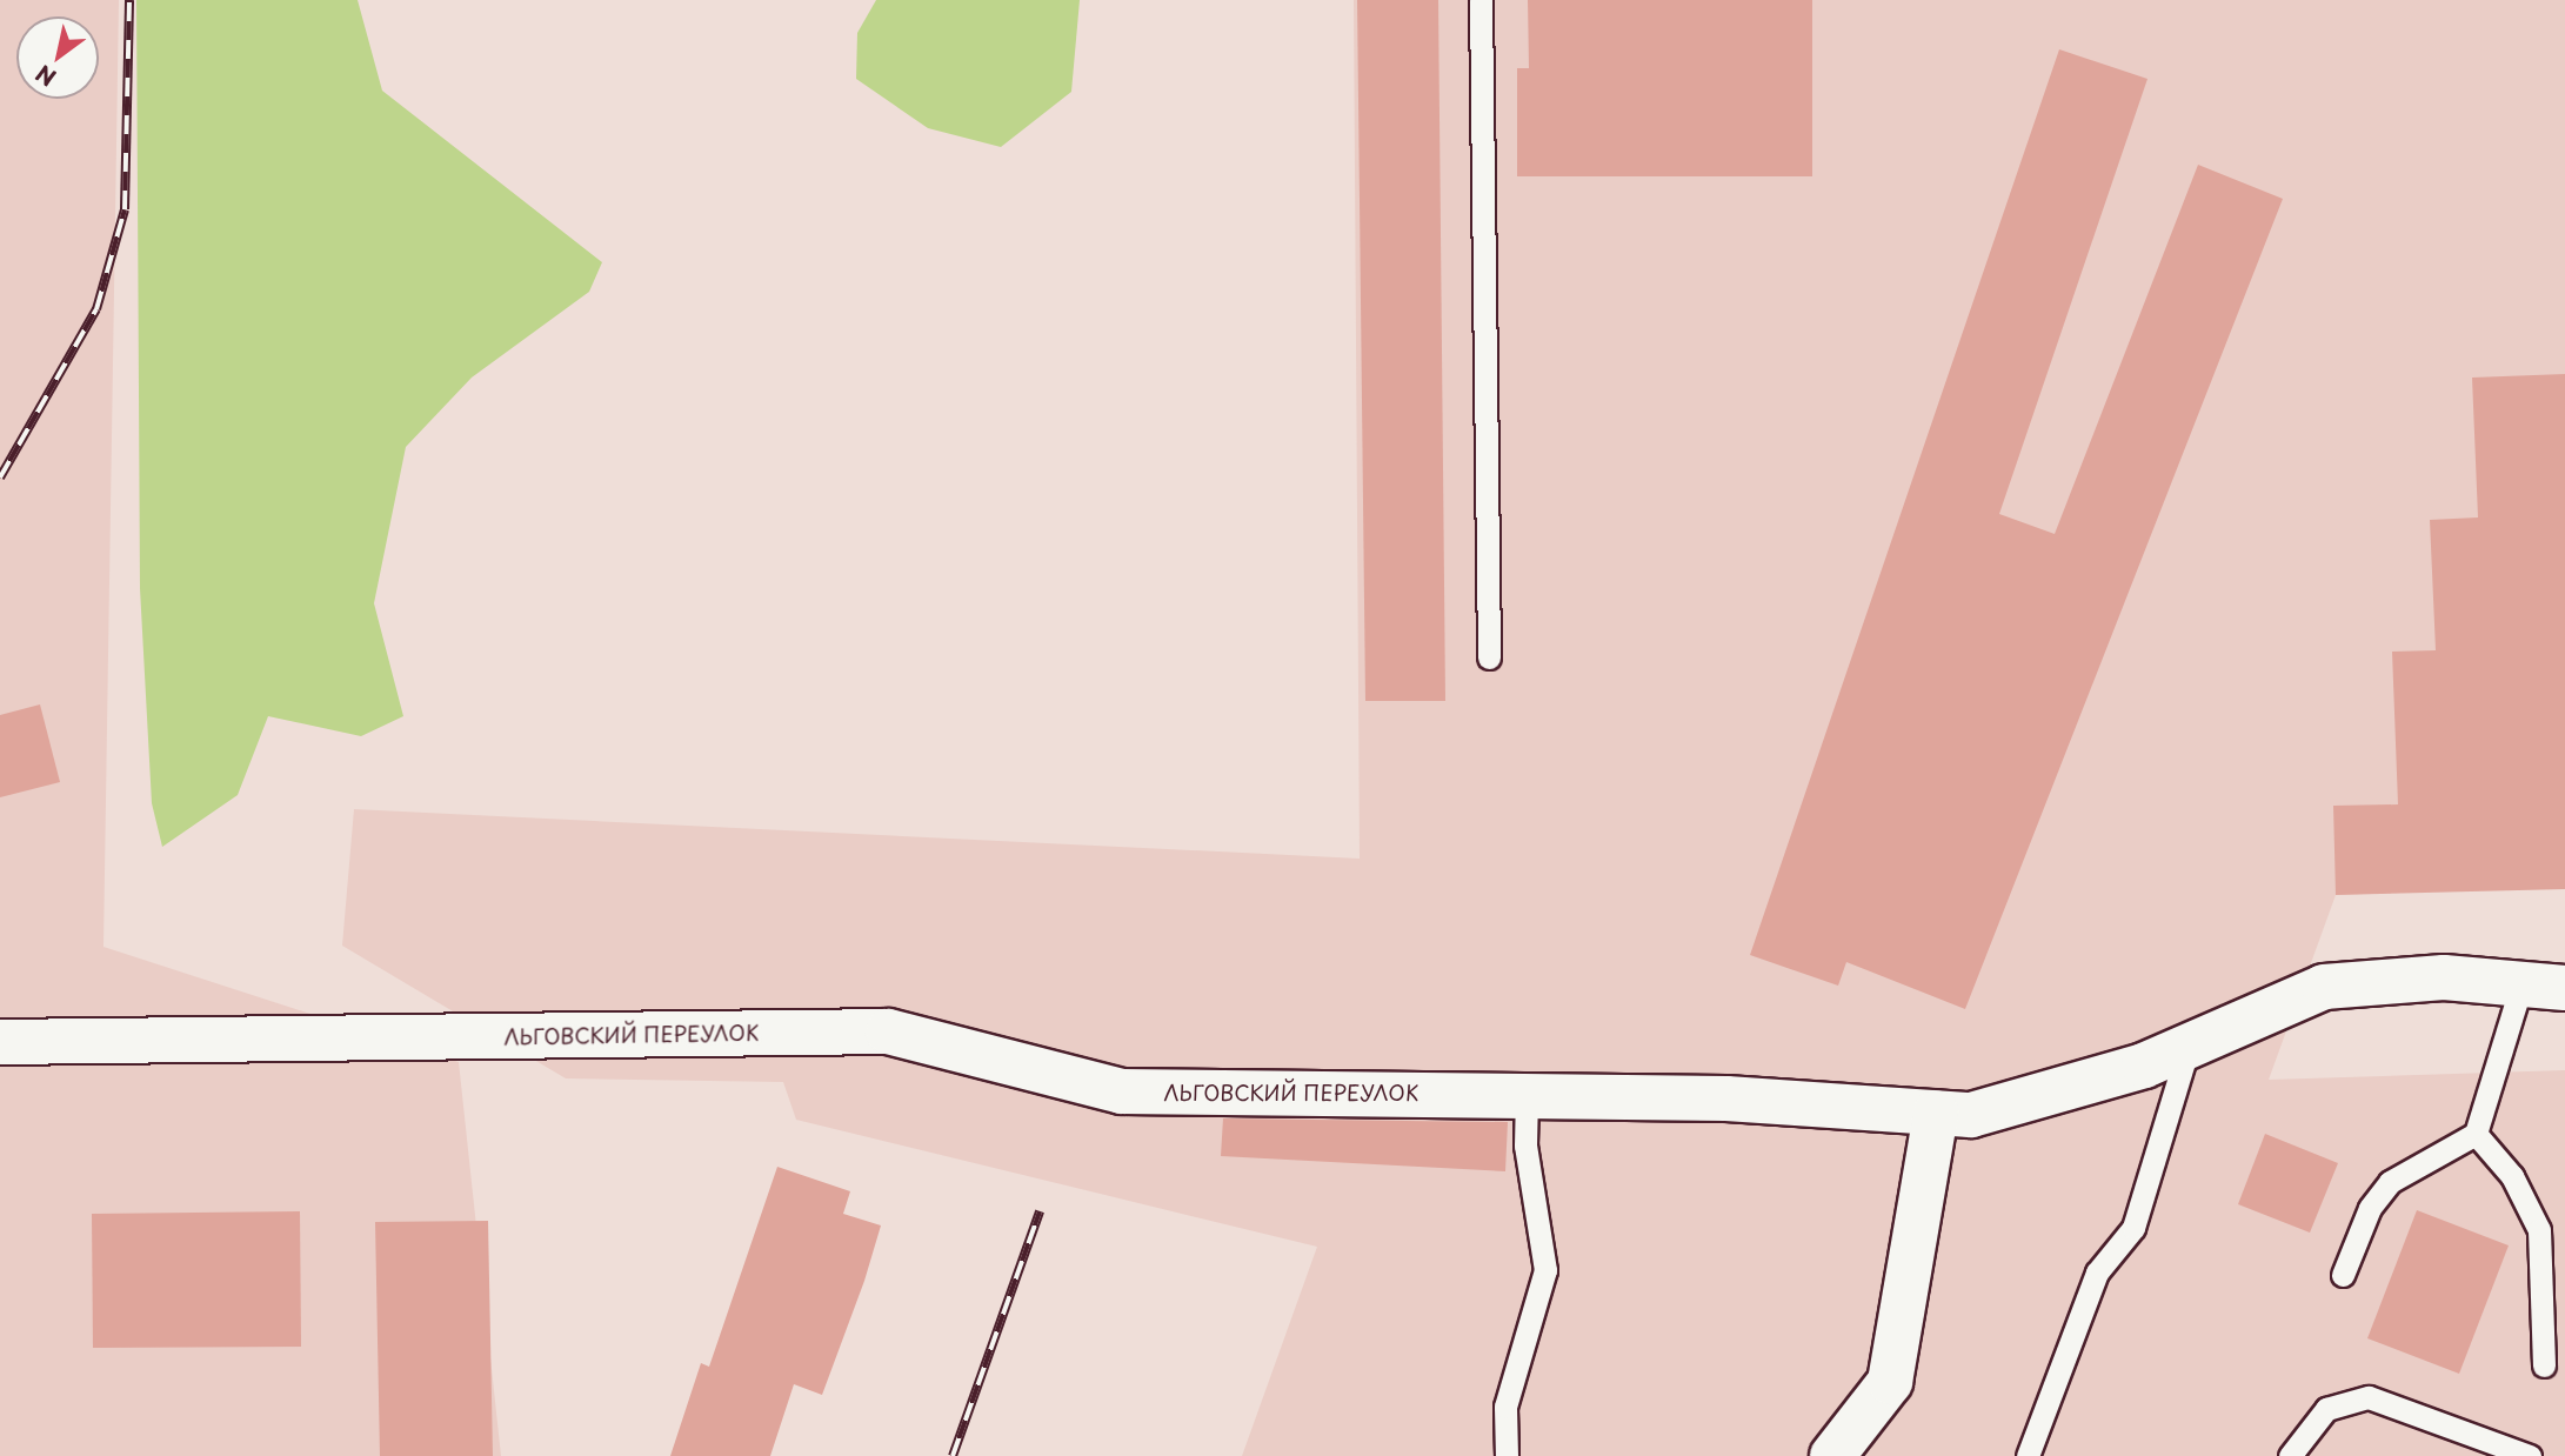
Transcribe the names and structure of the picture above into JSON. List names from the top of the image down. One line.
{"streets":{"street":["ЛЬГОВСКИЙ ПЕРЕУЛОК"]},"north":"bottom left"}
